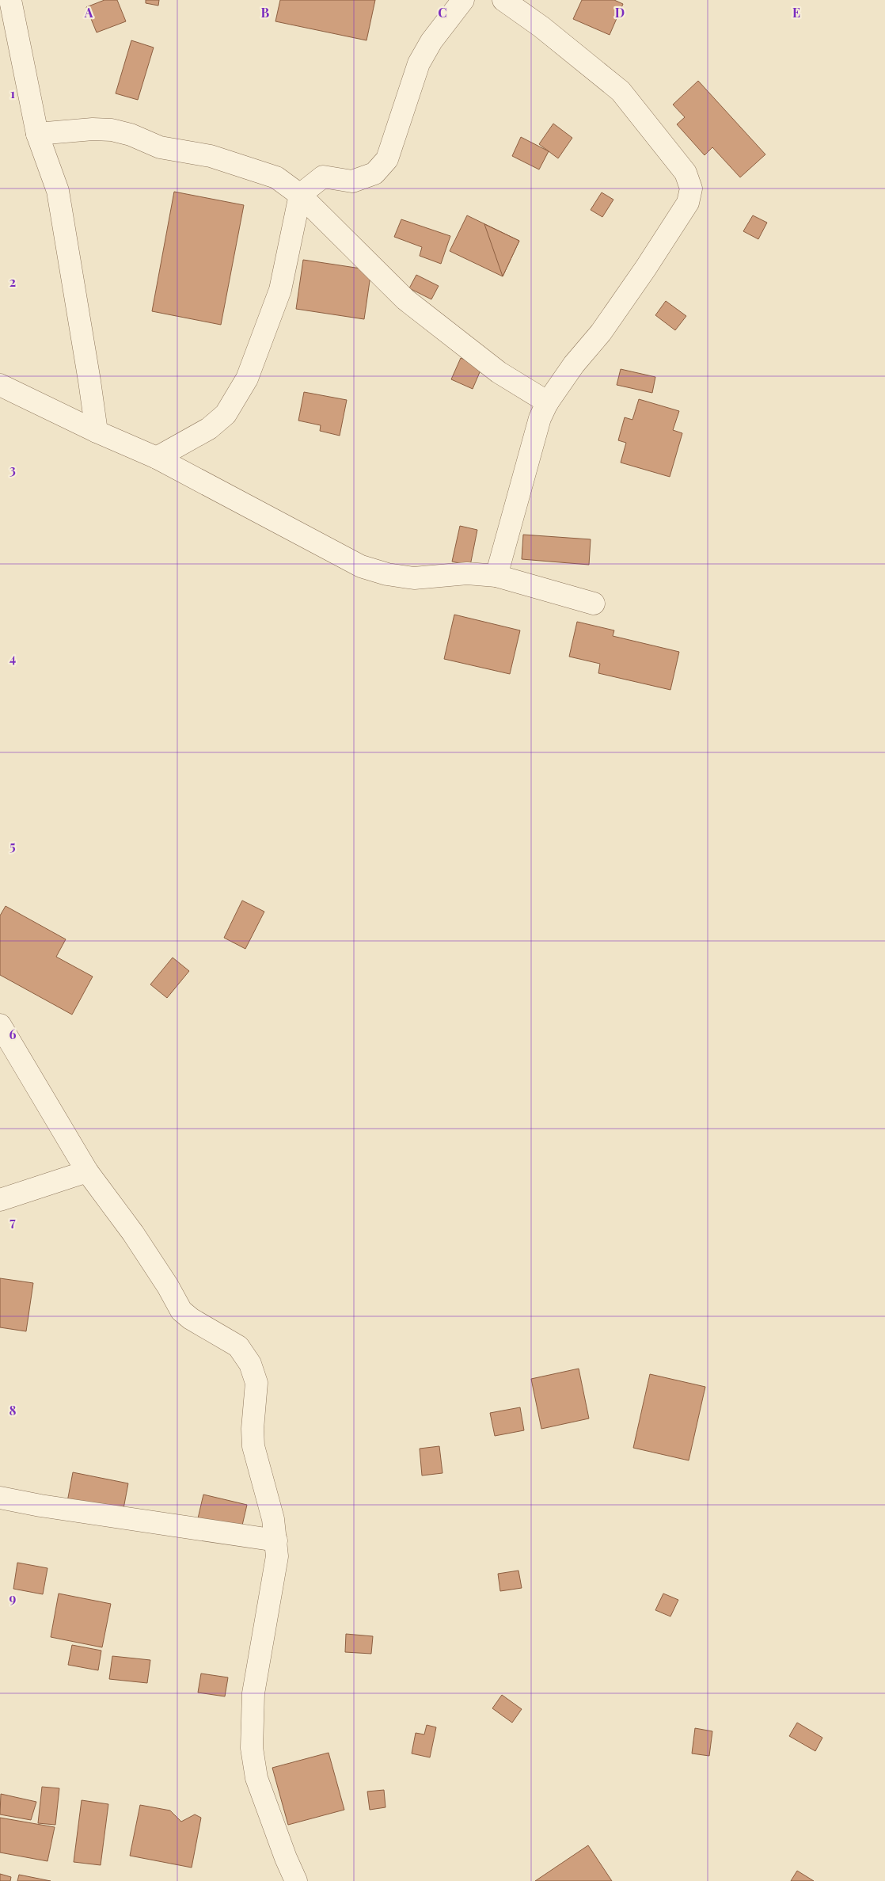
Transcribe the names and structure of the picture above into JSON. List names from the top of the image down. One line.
{"grid":{"columns":["A","B","C","D","E"],"rows":["1","2","3","4","5","6","7","8","9"]}}
